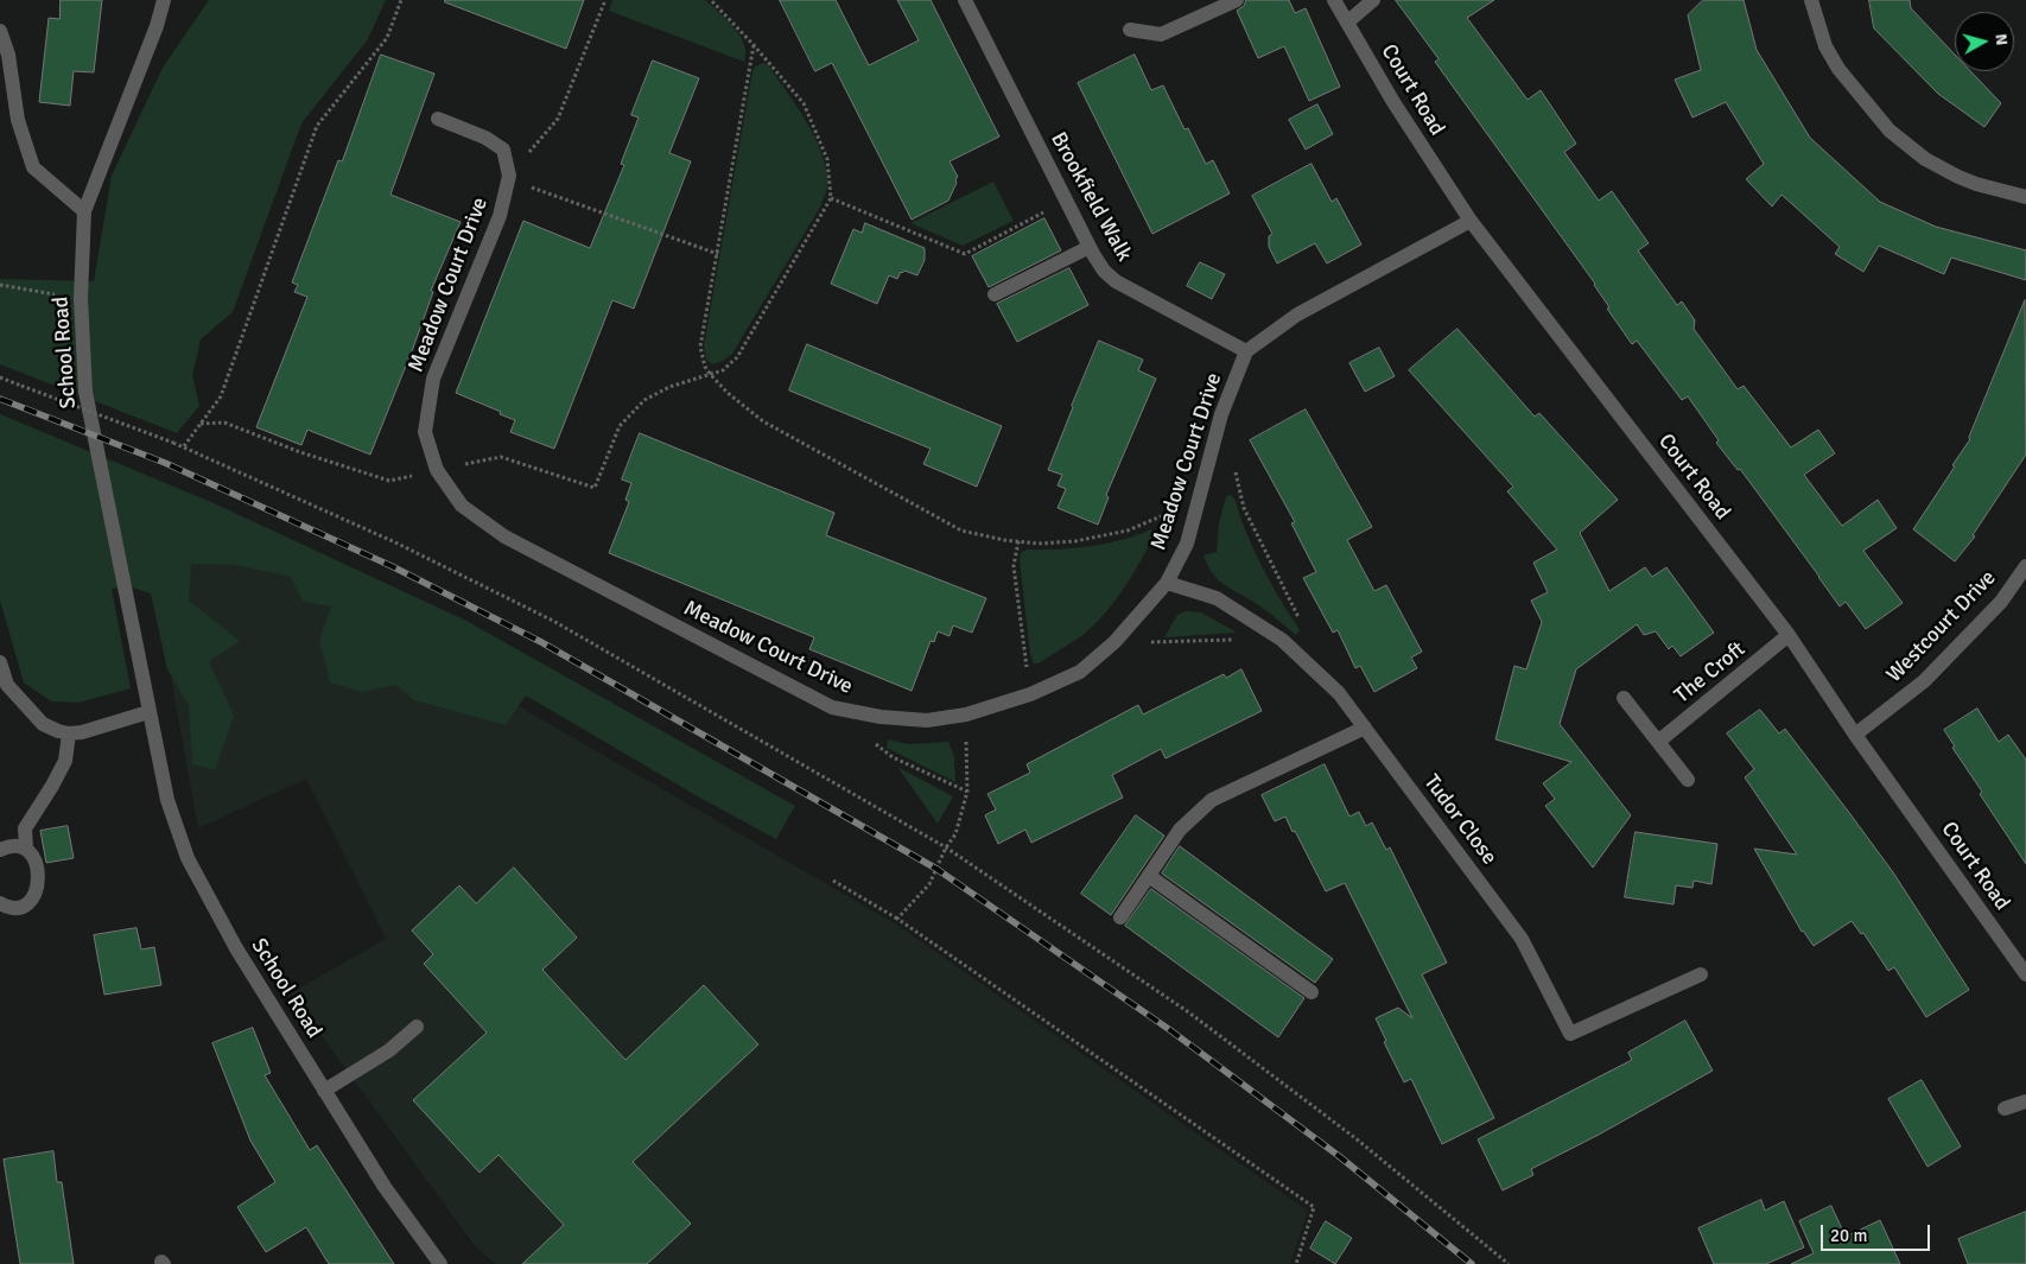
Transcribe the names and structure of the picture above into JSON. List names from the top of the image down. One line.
{"streets":{"street":["Court Road","Brookfield Walk","Meadow Court Drive","School Road","Westcourt Drive","The Croft","Tudor Close"]},"crossings":[["Court Road","Westcourt Drive"],["Court Road","The Croft"],["Brookfield Walk","Meadow Court Drive"],["Meadow Court Drive","Tudor Close"]],"scale_bar":"20 m","north":"right"}
